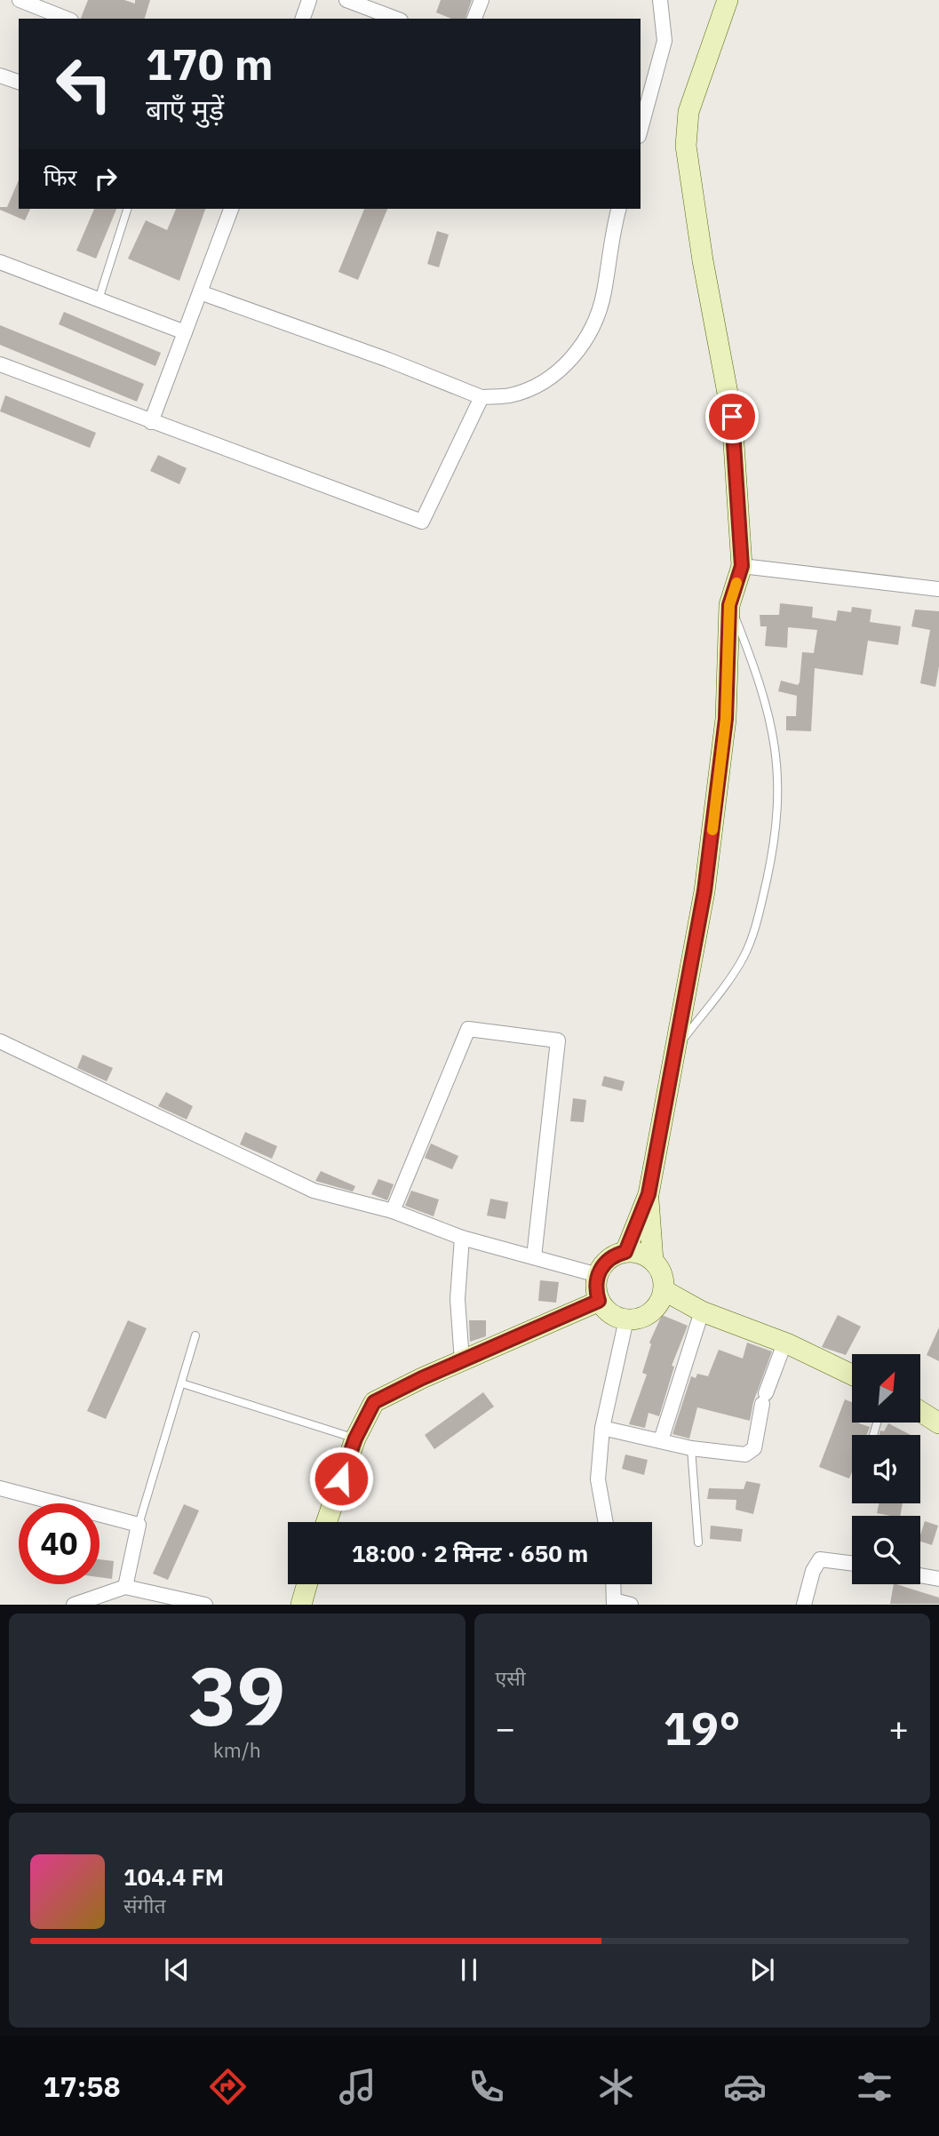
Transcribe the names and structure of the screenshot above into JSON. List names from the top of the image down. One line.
{"north":"top right","page":{"turn":["170 m","बाएँ मुड़ें"],"then":"फिर","limit":"40","trip":"18:00 · 2 मिनट · 650 m","tile":[["39","km/h"],"एसी"],"heat":["−","19°","+"],"song":["104.4 FM","संगीत"],"tabs":"17:58"}}
